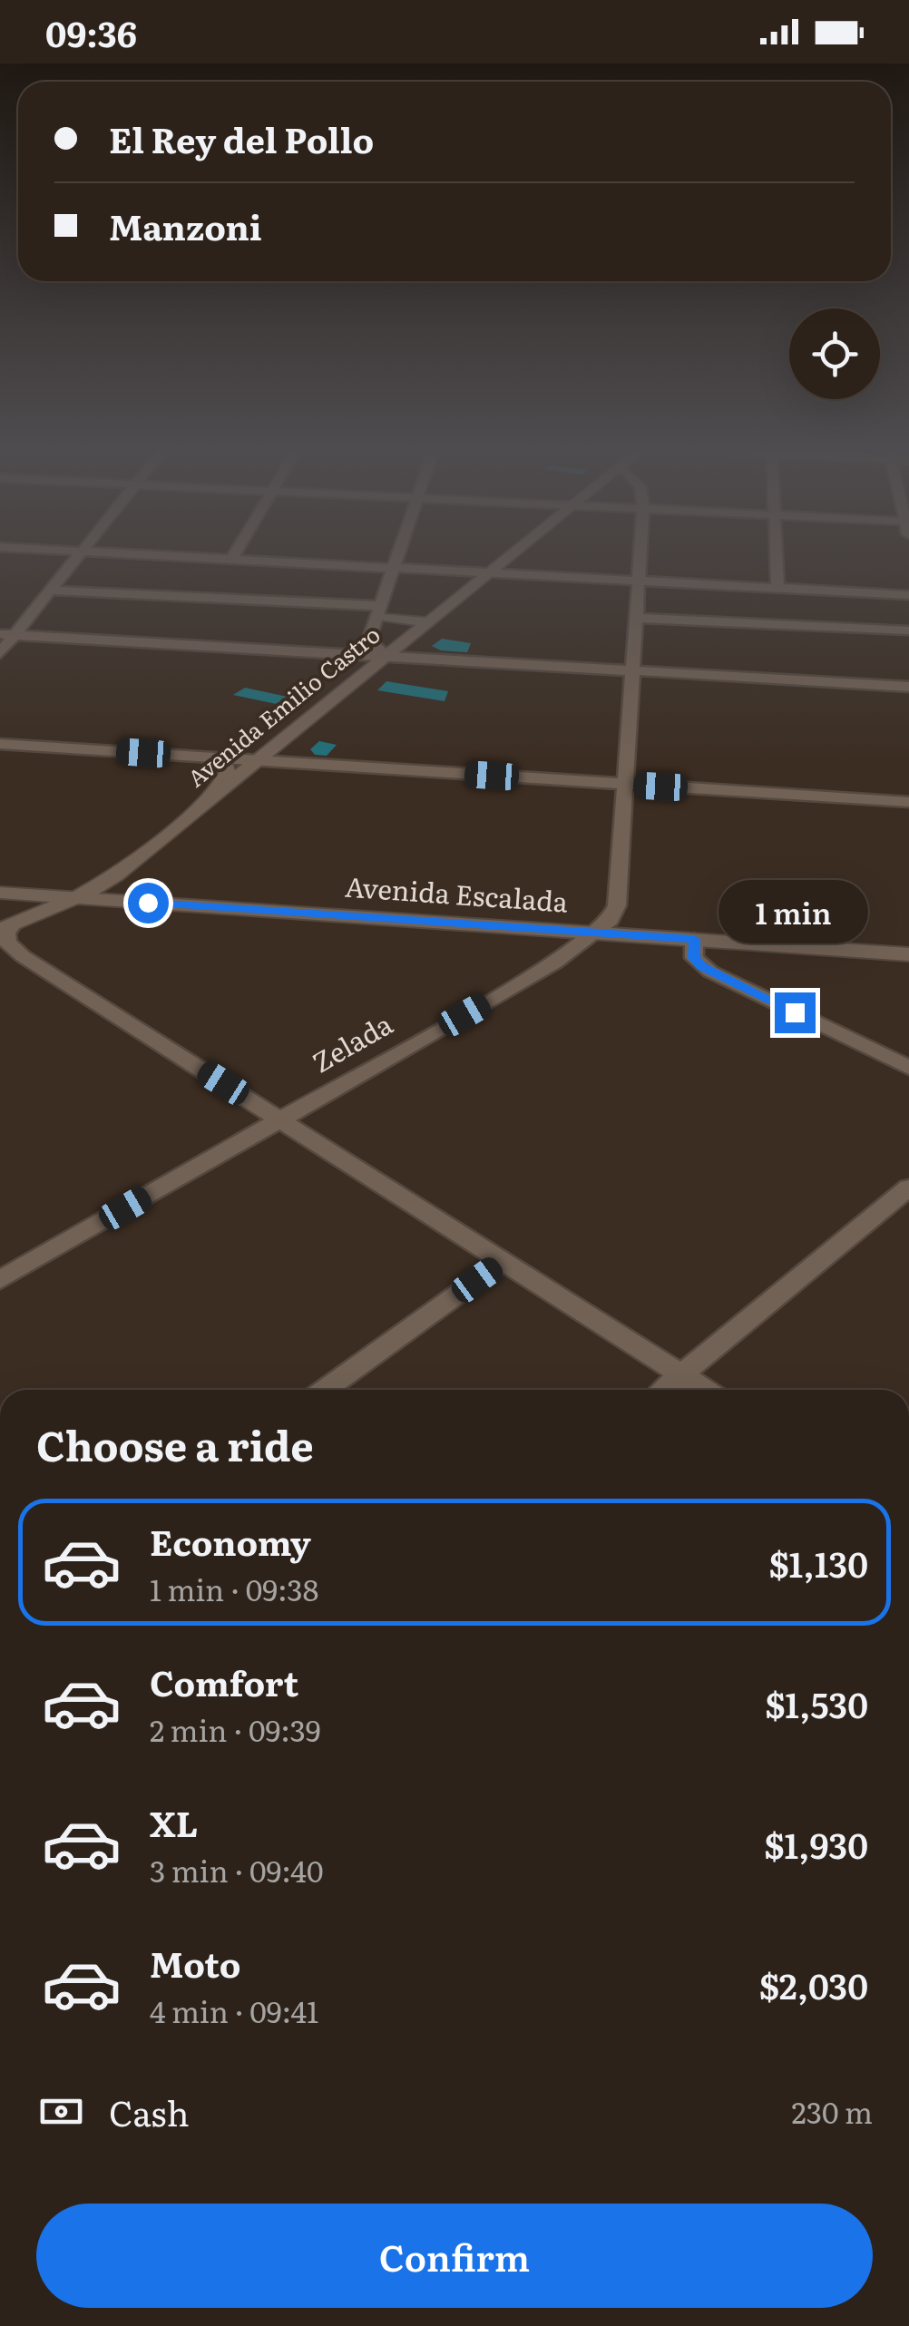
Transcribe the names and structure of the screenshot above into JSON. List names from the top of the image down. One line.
{"streets":{"main road":["Avenida Emilio Castro","Avenida Escalada"],"street":["Zelada"]},"crossings":[["Avenida Emilio Castro","Avenida Escalada"],["Avenida Escalada","Zelada"]],"page":{"status":"09:36","banner":["El Rey del Pollo","Manzoni"],"bubble":"1 min","heading":"Choose a ride","list":[{"name":"Economy","note":"1 min · 09:38","value":"$1,130"},{"name":"Comfort","note":"2 min · 09:39","value":"$1,530"},{"name":"XL","note":"3 min · 09:40","value":"$1,930"},{"name":"Moto","note":"4 min · 09:41","value":"$2,030"}],"pay":["Cash","230 m"],"buttons":"Confirm"}}
